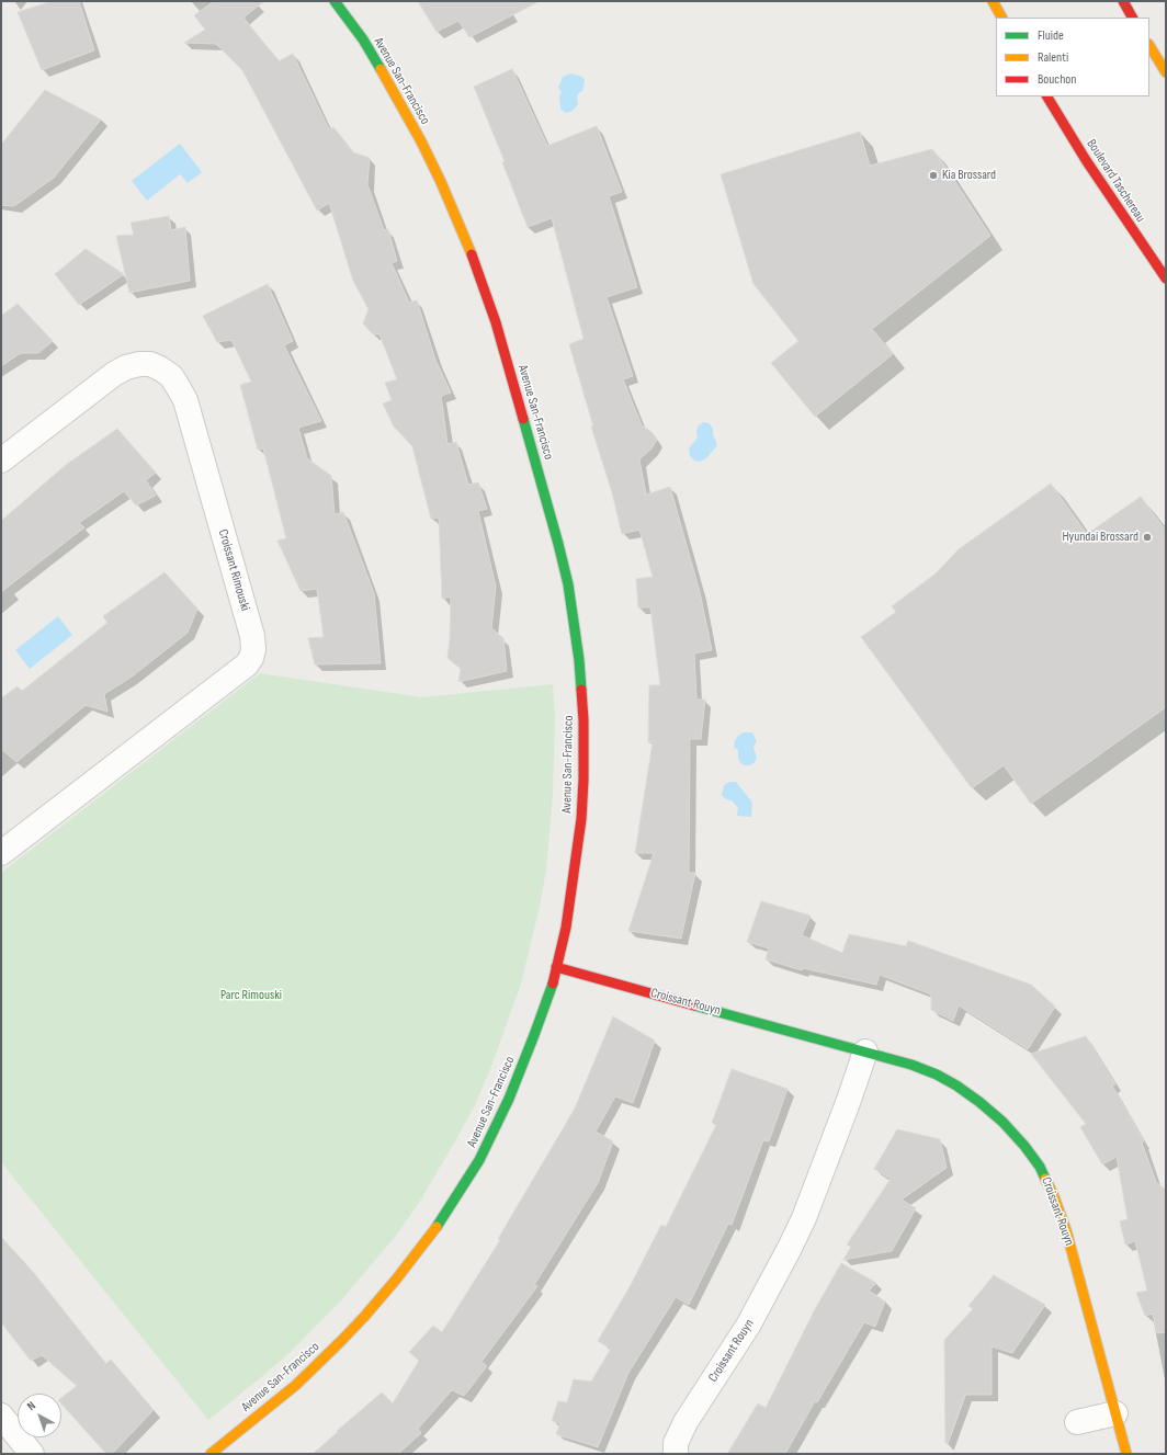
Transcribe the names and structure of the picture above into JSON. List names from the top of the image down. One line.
{"streets":{"street":["Avenue San-Francisco","Boulevard Taschereau","Croissant Rimouski","Croissant Rouyn"]},"crossings":[["Avenue San-Francisco","Croissant Rouyn"]],"parks":["Parc Rimouski"],"places":["Kia Brossard","Hyundai Brossard"],"legend":["Fluide","Ralenti","Bouchon"],"north":"top left"}
